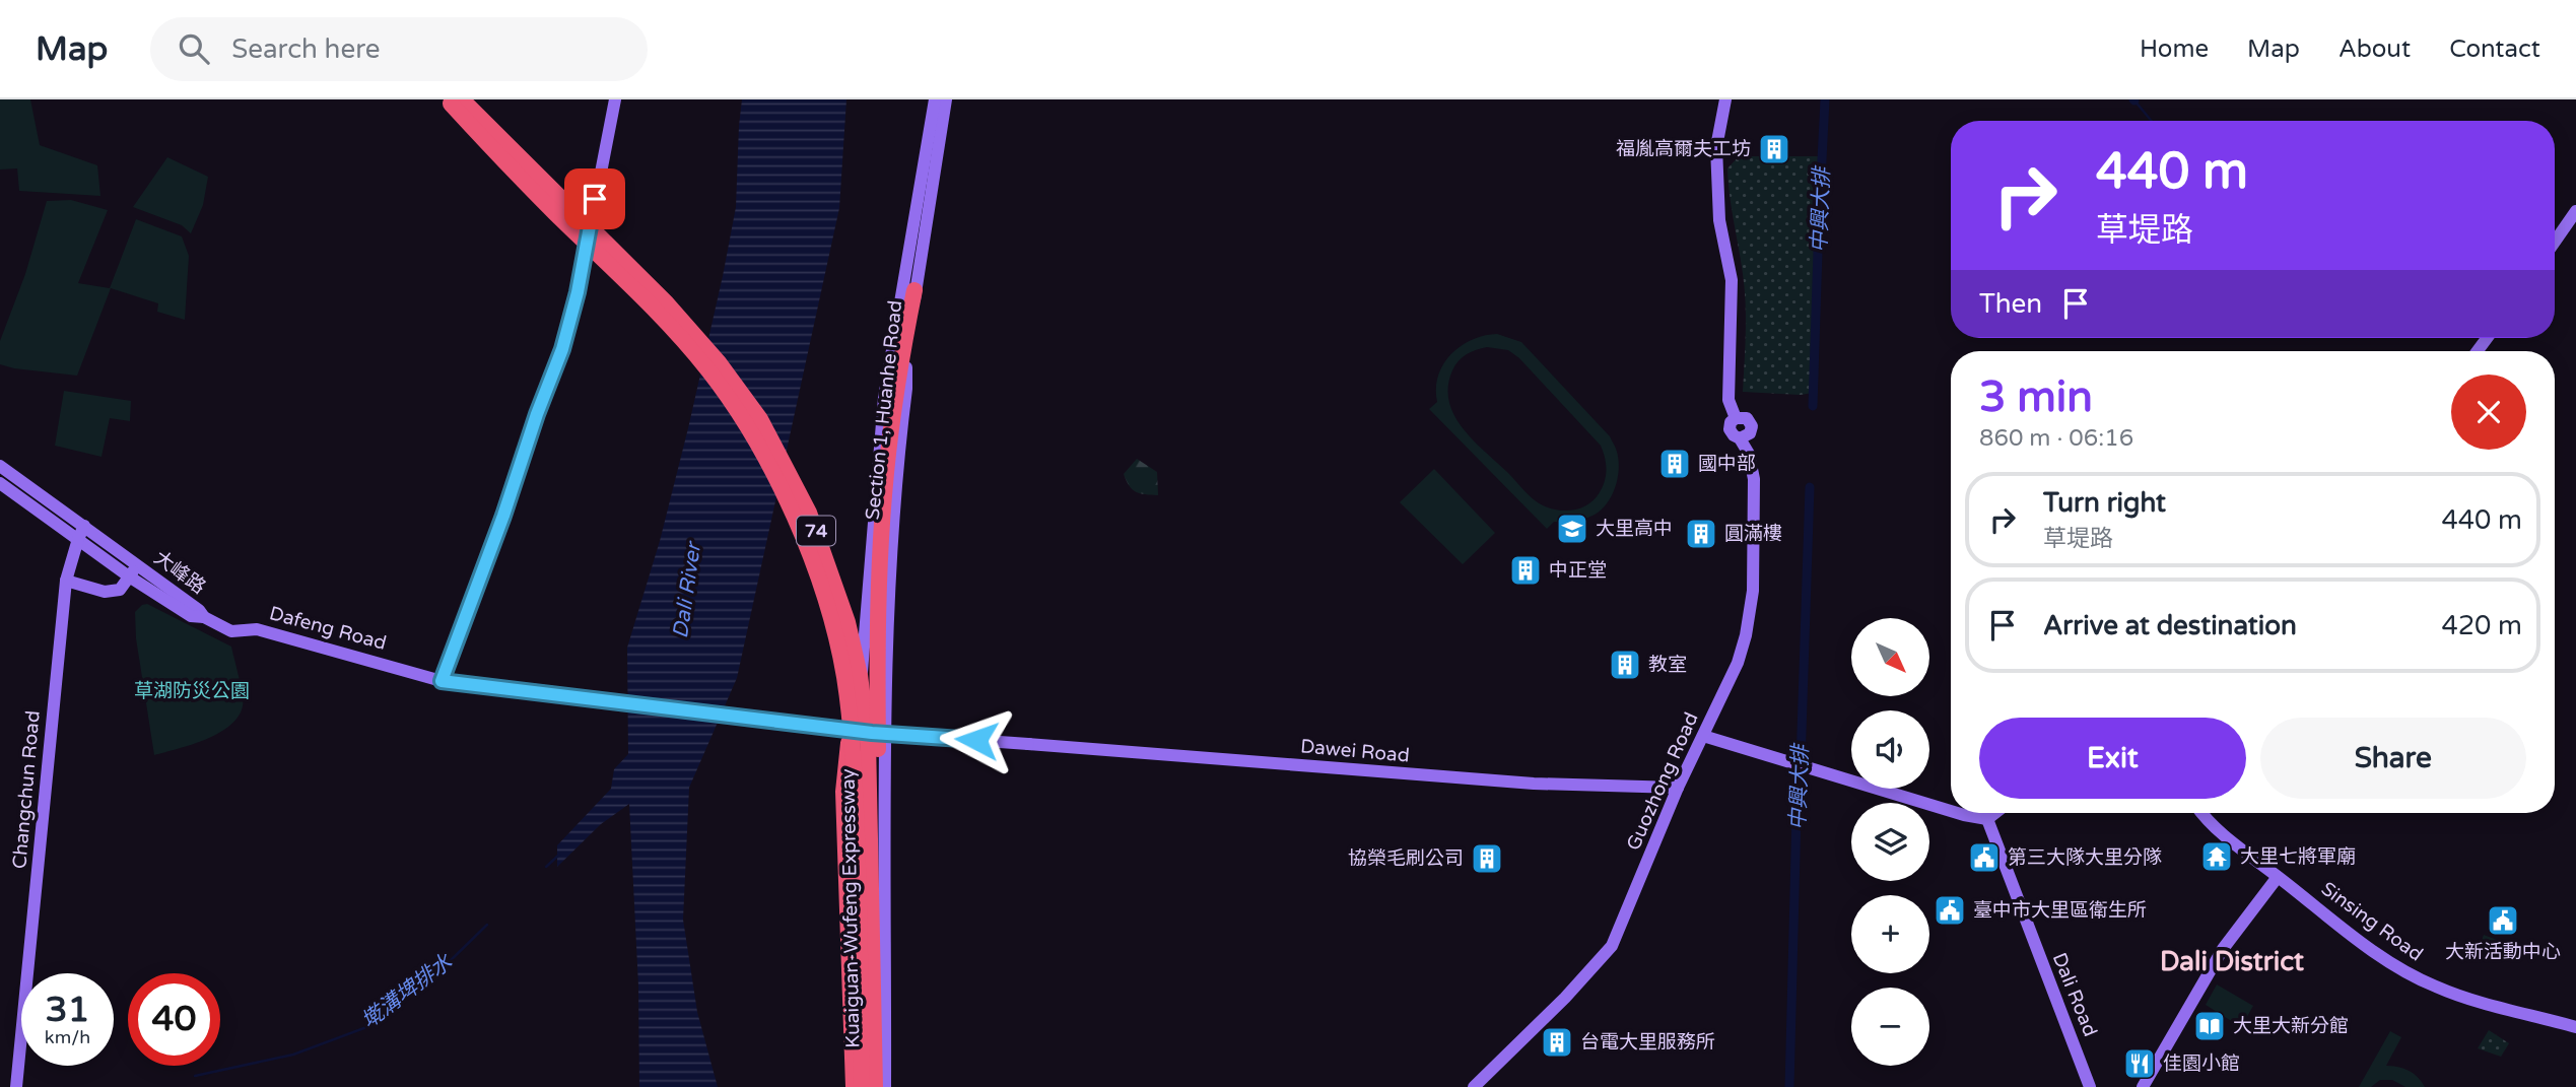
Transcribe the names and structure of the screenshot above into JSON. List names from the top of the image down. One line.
{"streets":{"highway":["74","Kuaiguan-Wufeng Expressway"],"street":["Section 1, Huanhe Road","大峰路","Dafeng Road","Dawei Road","Guozhong Road","Changchun Road","Sinsing Road","Dali Road"]},"crossings":[["大峰路","Dafeng Road"],["大峰路","Changchun Road"],["Dafeng Road","Dawei Road"],["Dawei Road","Guozhong Road"]],"districts":["Dali District"],"water":["中興大排","Dali River","墘溝埤排水"],"parks":["草湖防災公園"],"places":{"building":["福胤高爾夫工坊","國中部","圓滿樓","中正堂","教室","協榮毛刷公司","台電大里服務所"],"school or university":["大里高中"],"temple":["大里七將軍廟"],"public building":["第三大隊大里分隊","臺中市大里區衛生所","大新活動中心"],"library":["大里大新分館"],"restaurant":["佳園小館"]},"north":"bottom right","page":{"header":"Map","search":"Search here","nav":["Home","Map","About","Contact"],"turn":["440 m","草堤路"],"then":"Then","heading":["3 min","860 m · 06:16"],"list":[{"name":"Turn right","note":"草堤路","value":"440 m"},{"name":"Arrive at destination","value":"420 m"}],"map_buttons":["+","−"],"buttons":["Exit","Share"],"speed":"31 km/h","limit":"40"}}
